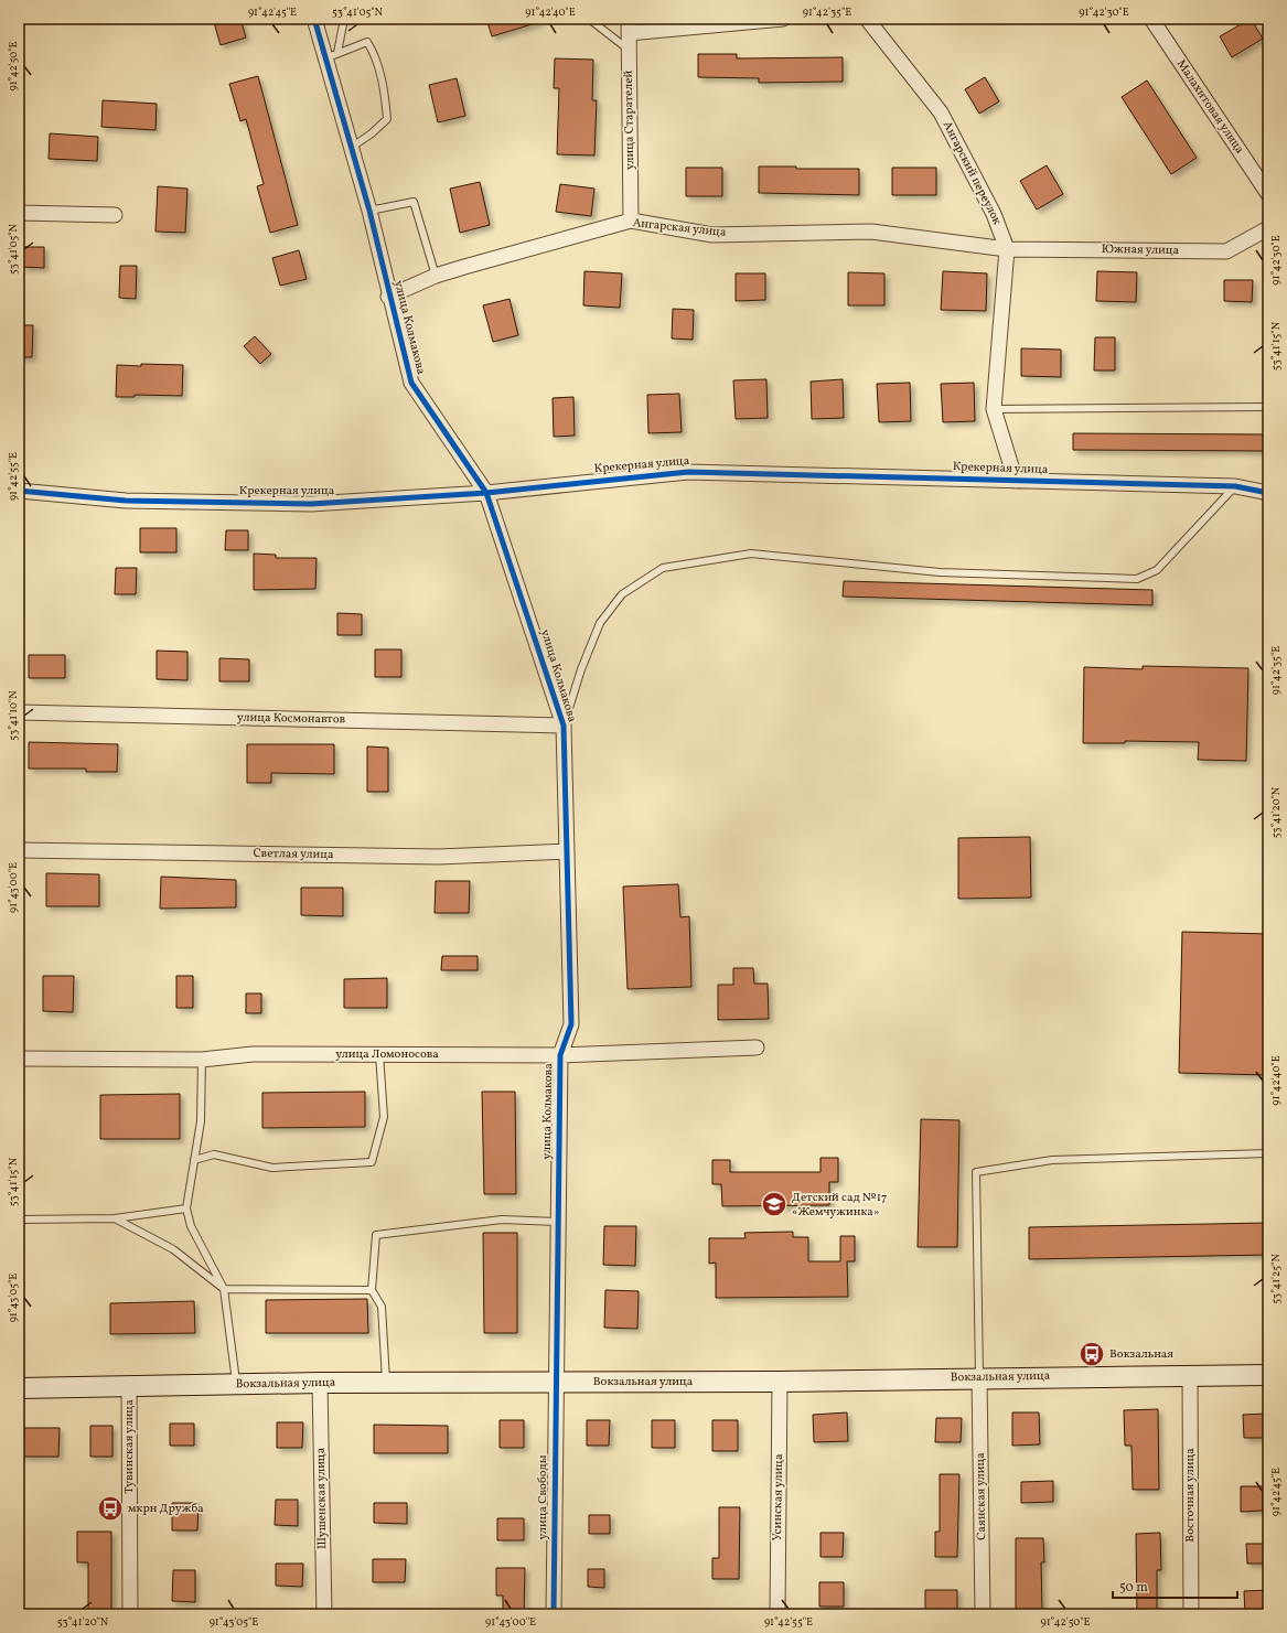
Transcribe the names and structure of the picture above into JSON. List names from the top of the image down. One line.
{"streets":{"street":["Малахитовая улица","улица Старателей","Ангарский переулок","Ангарская улица","Южная улица","улица Колмакова","Крекерная улица","улица Космонавтов","Светлая улица","улица Ломоносова","Вокзальная улица","Тувинская улица","Восточная улица","Саянская улица","улица Свободы","Усинская улица","Шушенская улица"]},"crossings":[["улица Старателей","Ангарская улица"],["Ангарский переулок","Ангарская улица"],["Ангарский переулок","Южная улица"],["Ангарский переулок","Крекерная улица"],["Ангарская улица","Южная улица"],["Ангарская улица","улица Колмакова"],["улица Колмакова","Крекерная улица"],["улица Колмакова","улица Космонавтов"],["улица Колмакова","Светлая улица"],["улица Колмакова","улица Ломоносова"],["улица Колмакова","Вокзальная улица"],["улица Колмакова","улица Свободы"],["Вокзальная улица","Тувинская улица"],["Вокзальная улица","Восточная улица"],["Вокзальная улица","Саянская улица"],["Вокзальная улица","улица Свободы"],["Вокзальная улица","Усинская улица"],["Вокзальная улица","Шушенская улица"]],"places":{"school or university":["Детский сад №17 «Жемчужинка»"],"bus stop":["Вокзальная","мкрн Дружба"]},"scale_bar":"50 m","coordinates":["91°42'45\"E","53°41'05\"N","91°42'40\"E","91°42'35\"E","91°42'30\"E","91°42'50\"E","53°41'15\"N","91°42'55\"E","53°41'10\"N","53°41'20\"N","91°43'00\"E","53°41'25\"N","91°43'05\"E"]}
